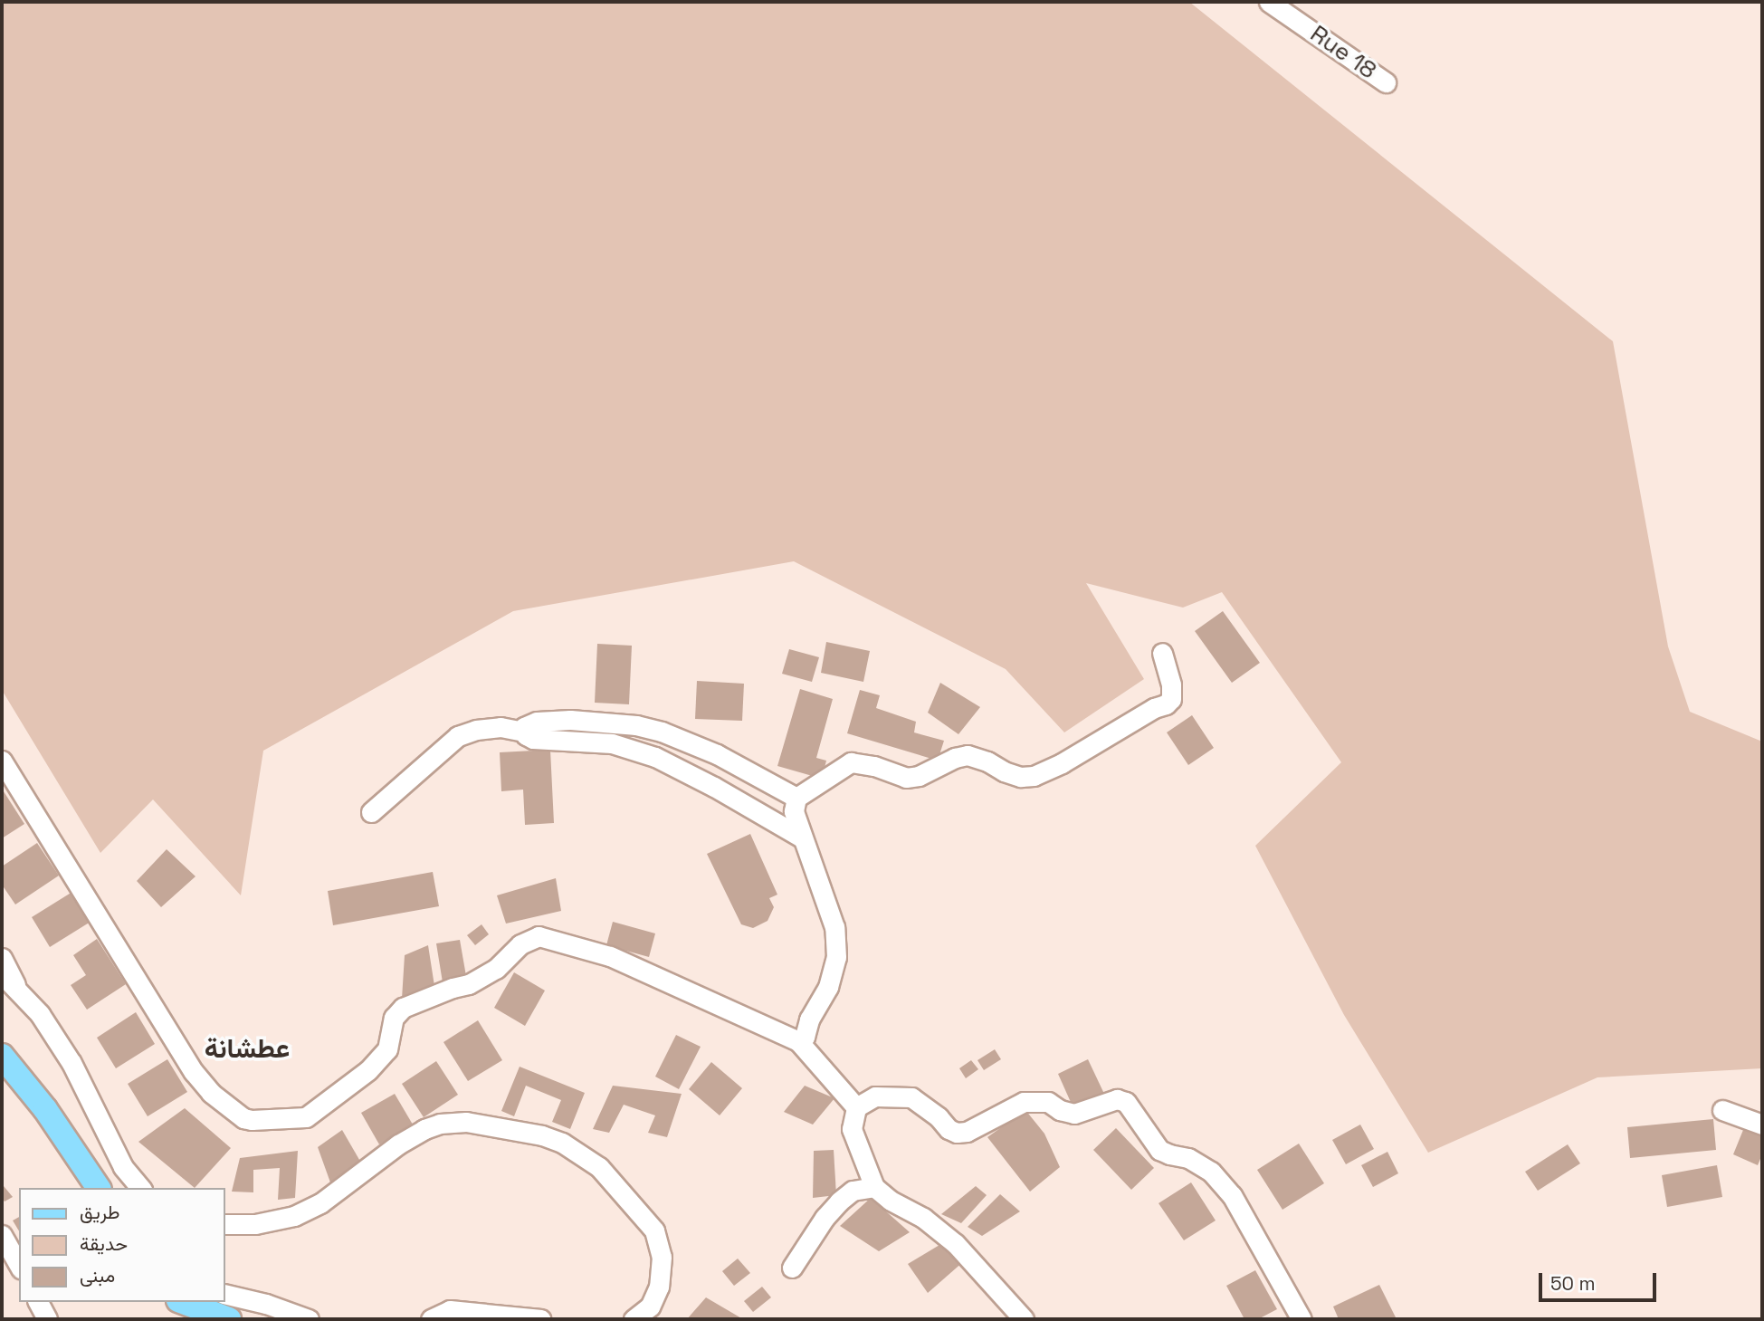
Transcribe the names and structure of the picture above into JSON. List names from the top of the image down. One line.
{"streets":{"street":["Rue 18"]},"districts":["عطشانة"],"legend":["طريق","حديقة","مبنى"],"scale_bar":"50 m"}
